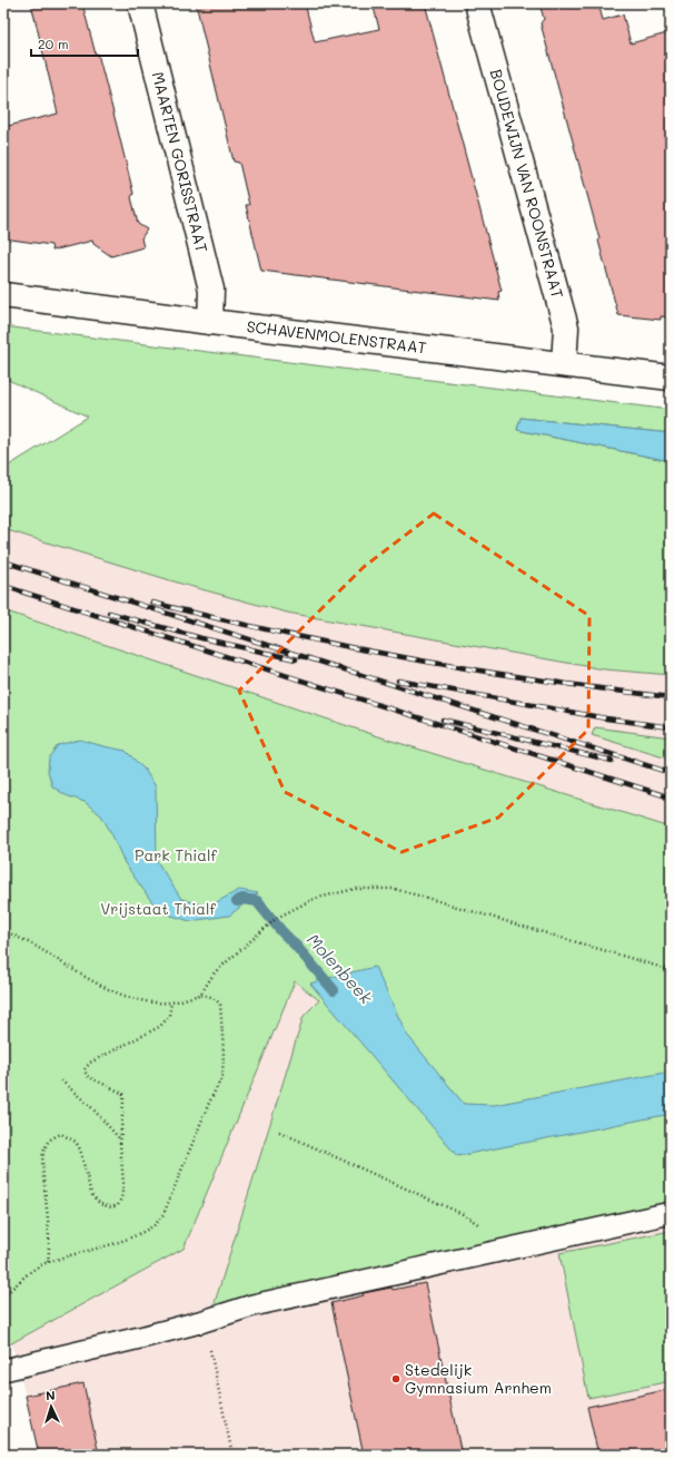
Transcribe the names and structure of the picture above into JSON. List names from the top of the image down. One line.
{"streets":{"street":["MAARTEN GORISSTRAAT","BOUDEWIJN VAN ROONSTRAAT","SCHAVENMOLENSTRAAT"]},"crossings":[["MAARTEN GORISSTRAAT","SCHAVENMOLENSTRAAT"],["BOUDEWIJN VAN ROONSTRAAT","SCHAVENMOLENSTRAAT"]],"water":["Molenbeek"],"parks":["Park Thialf","Vrijstaat Thialf"],"places":["Stedelijk Gymnasium Arnhem"],"scale_bar":"20 m","north":"top"}
